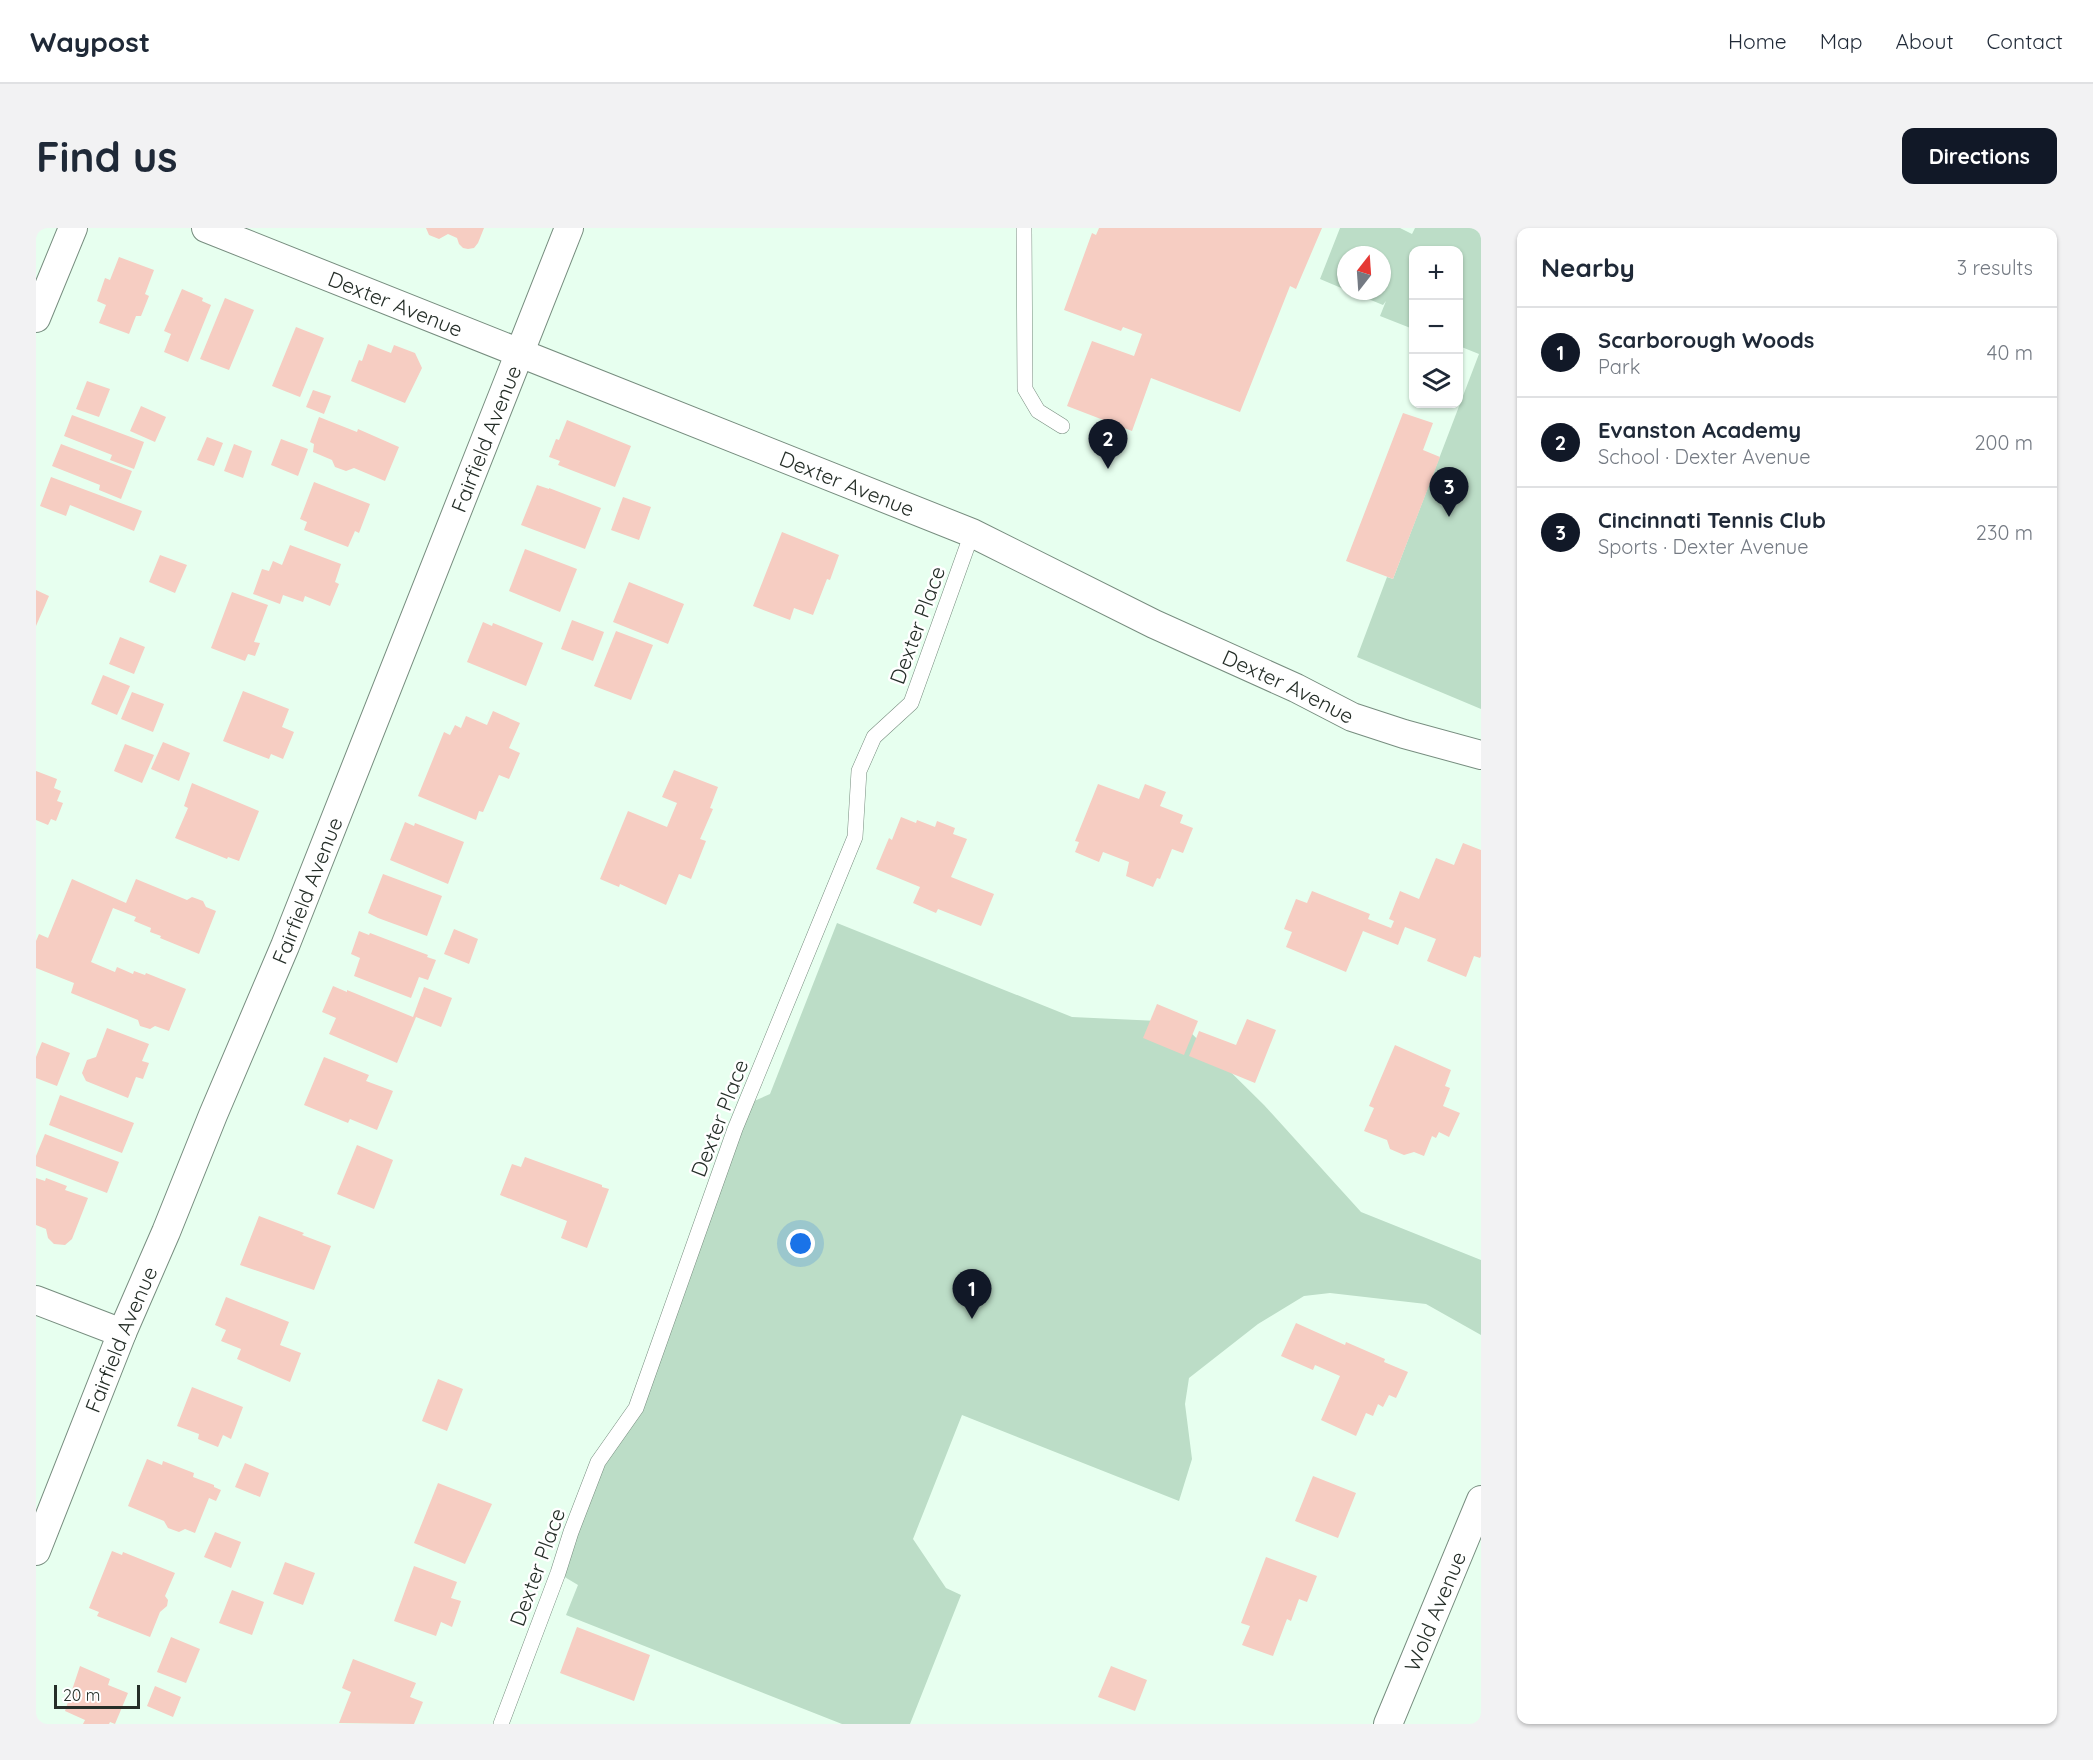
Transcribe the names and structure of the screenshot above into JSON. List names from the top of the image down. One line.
{"streets":{"street":["Dexter Avenue","Fairfield Avenue","Wold Avenue"],"lane":["Dexter Place"]},"crossings":[["Dexter Avenue","Fairfield Avenue"],["Dexter Avenue","Dexter Place"]],"scale_bar":"20 m","north":"top","page":{"header":"Waypost","nav":["Home","Map","About","Contact"],"buttons":"Directions","title":"Find us","heading":["Nearby","3 results"],"map_buttons":["+","−"],"list":[{"mark":"1","name":"Scarborough Woods","note":"Park","value":"40 m"},{"mark":"2","name":"Evanston Academy","note":"School · Dexter Avenue","value":"200 m"},{"mark":"3","name":"Cincinnati Tennis Club","note":"Sports · Dexter Avenue","value":"230 m"}],"pins":["2","3","1"],"scale":"20 m"}}
